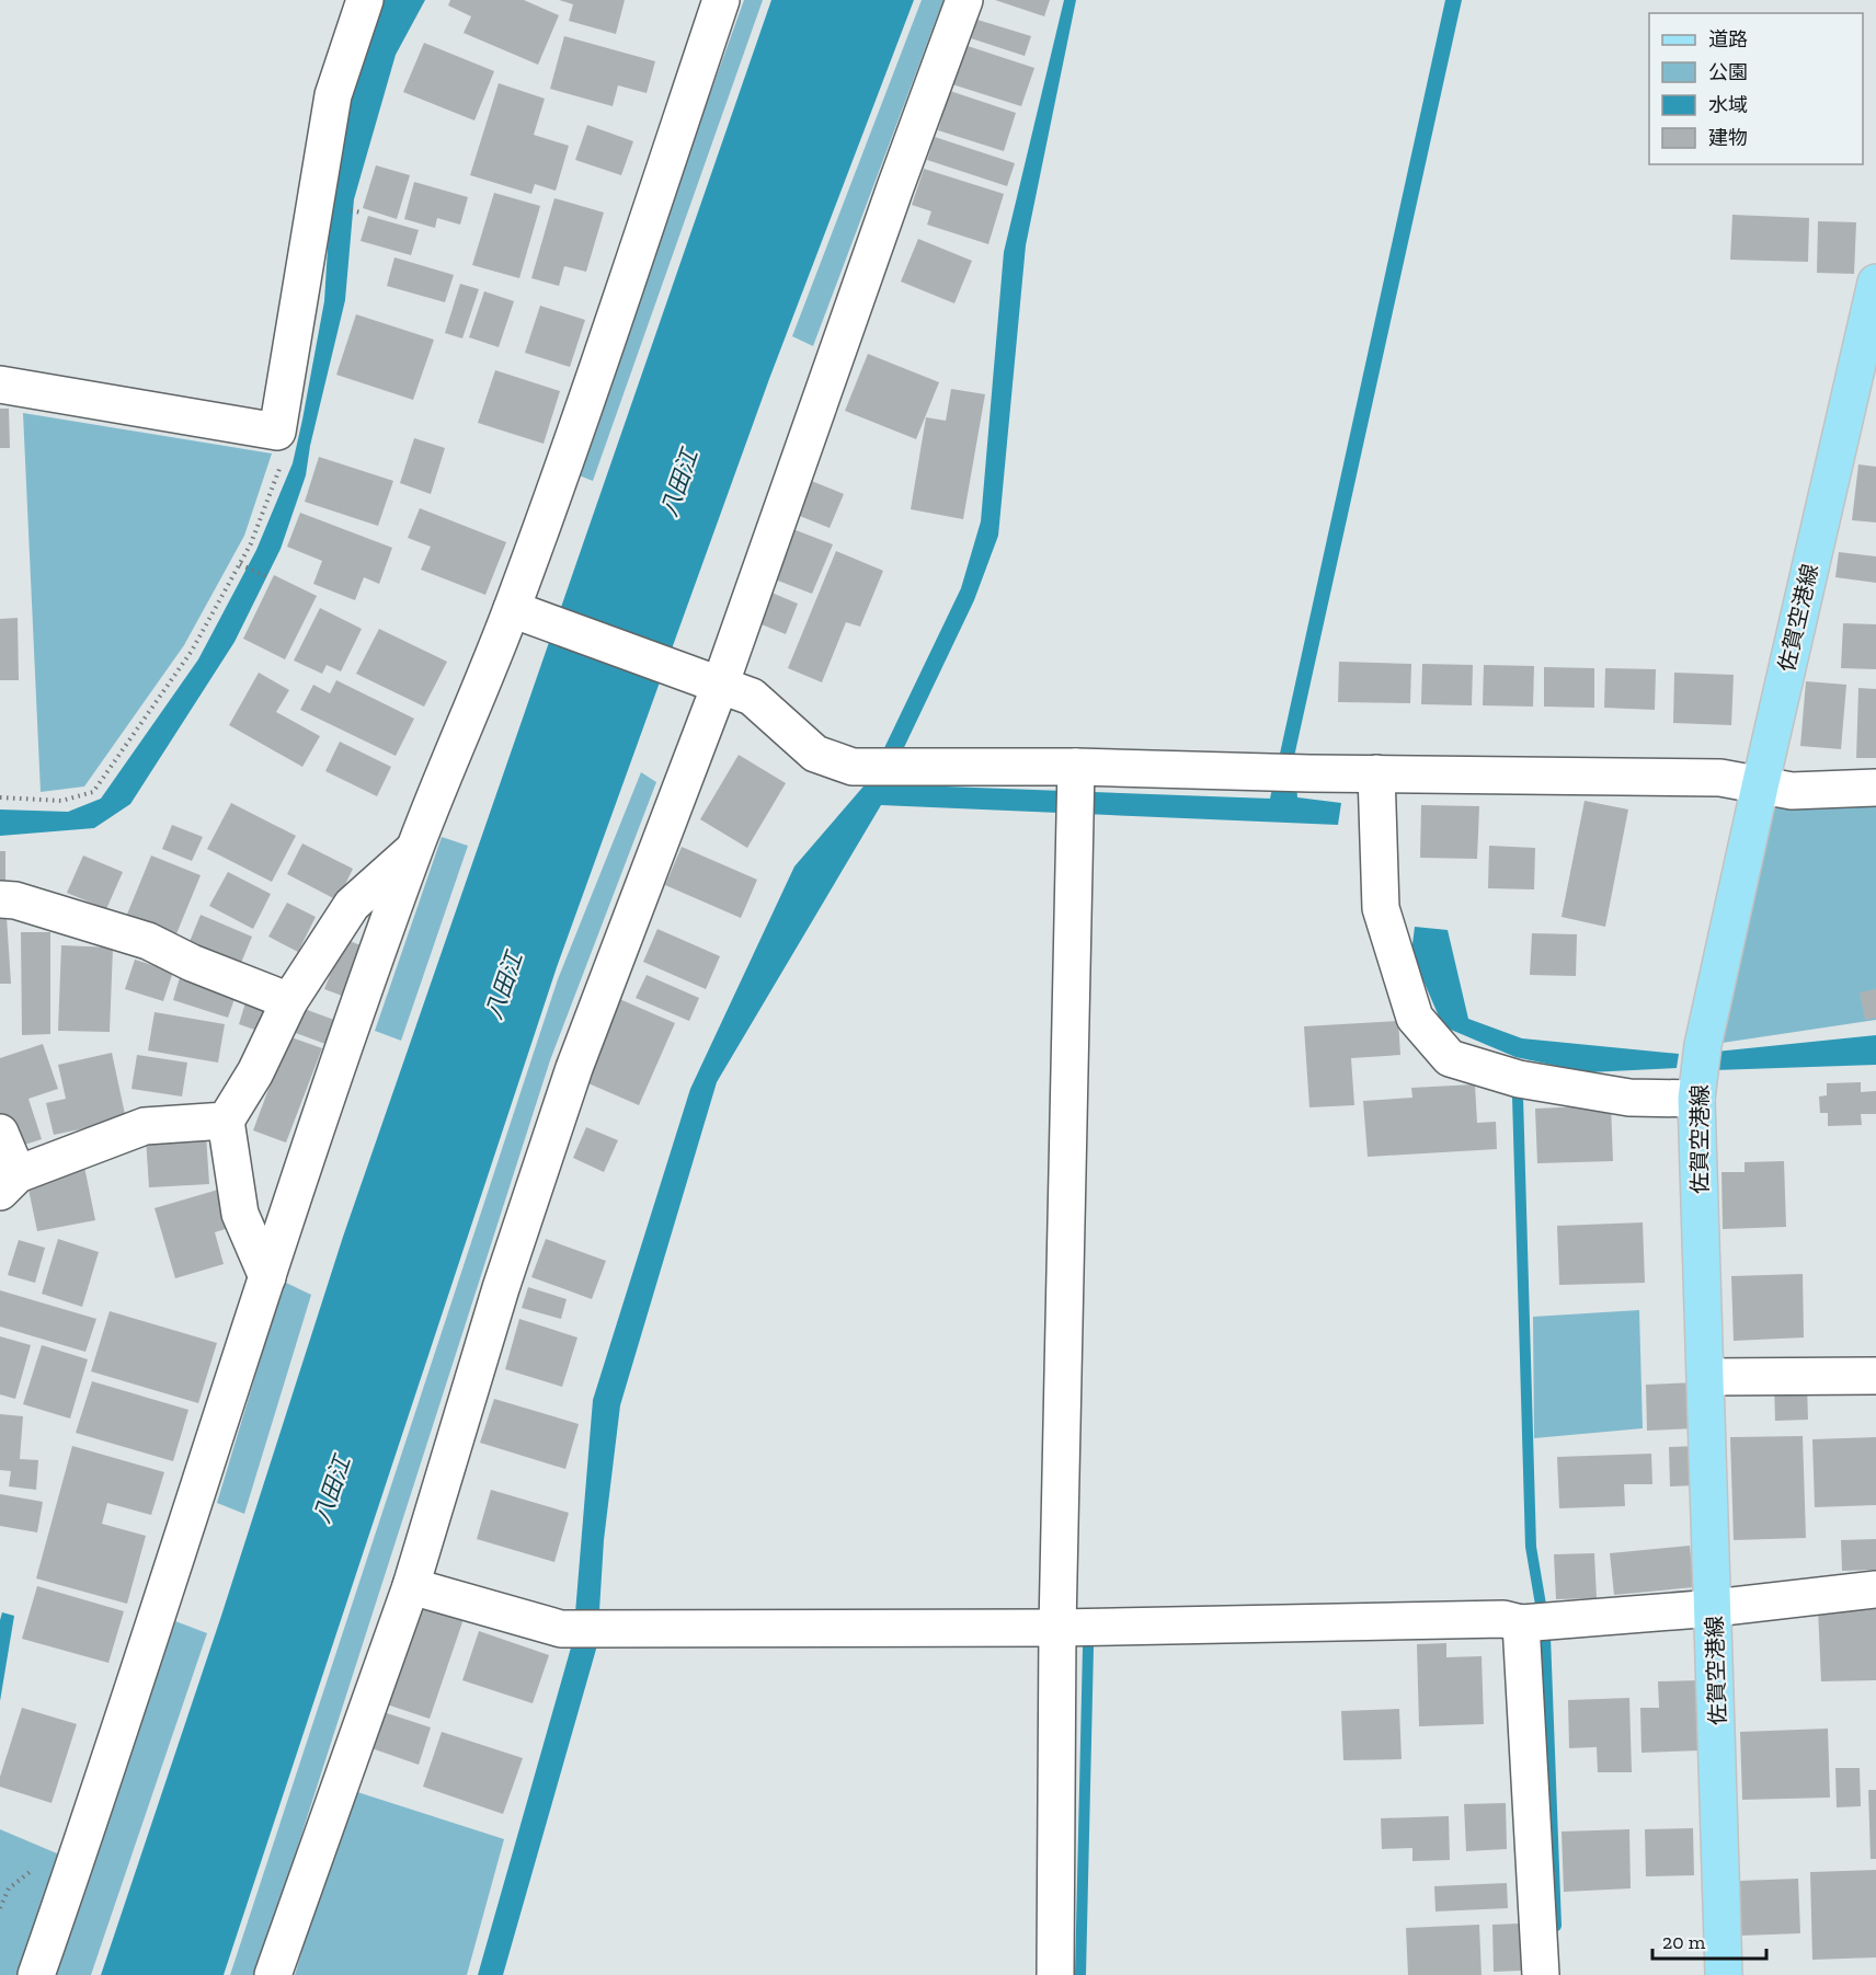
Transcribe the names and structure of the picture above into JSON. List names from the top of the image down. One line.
{"streets":{"main road":["佐賀空港線"]},"water":["八田江"],"legend":["道路","公園","水域","建物"],"scale_bar":"20 m"}
